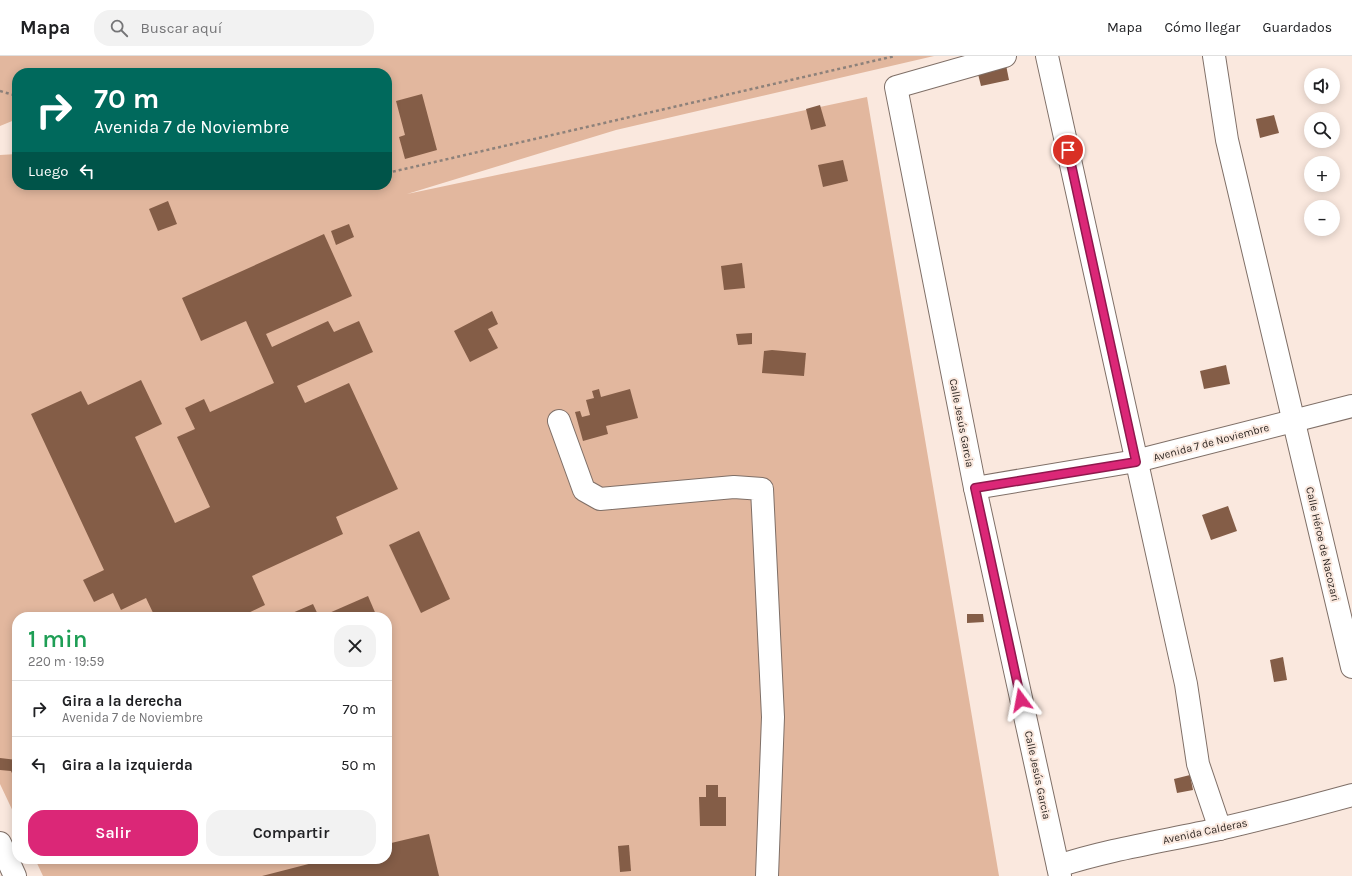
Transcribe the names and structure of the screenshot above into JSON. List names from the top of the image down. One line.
{"streets":{"street":["Calle Jesús Garcia","Avenida 7 de Noviembre","Calle Héroe de Nacozari","Avenida Calderas"]},"crossings":[["Calle Jesús Garcia","Avenida 7 de Noviembre"],["Calle Jesús Garcia","Avenida Calderas"],["Avenida 7 de Noviembre","Calle Héroe de Nacozari"]],"page":{"header":"Mapa","search":"Buscar aquí","nav":["Mapa","Cómo llegar","Guardados"],"map_buttons":["+","−"],"turn":["70 m","Avenida 7 de Noviembre"],"then":"Luego","heading":["1 min","220 m · 19:59"],"list":[{"name":"Gira a la derecha","note":"Avenida 7 de Noviembre","value":"70 m"},{"name":"Gira a la izquierda","value":"50 m"}],"buttons":["Salir","Compartir"]}}
